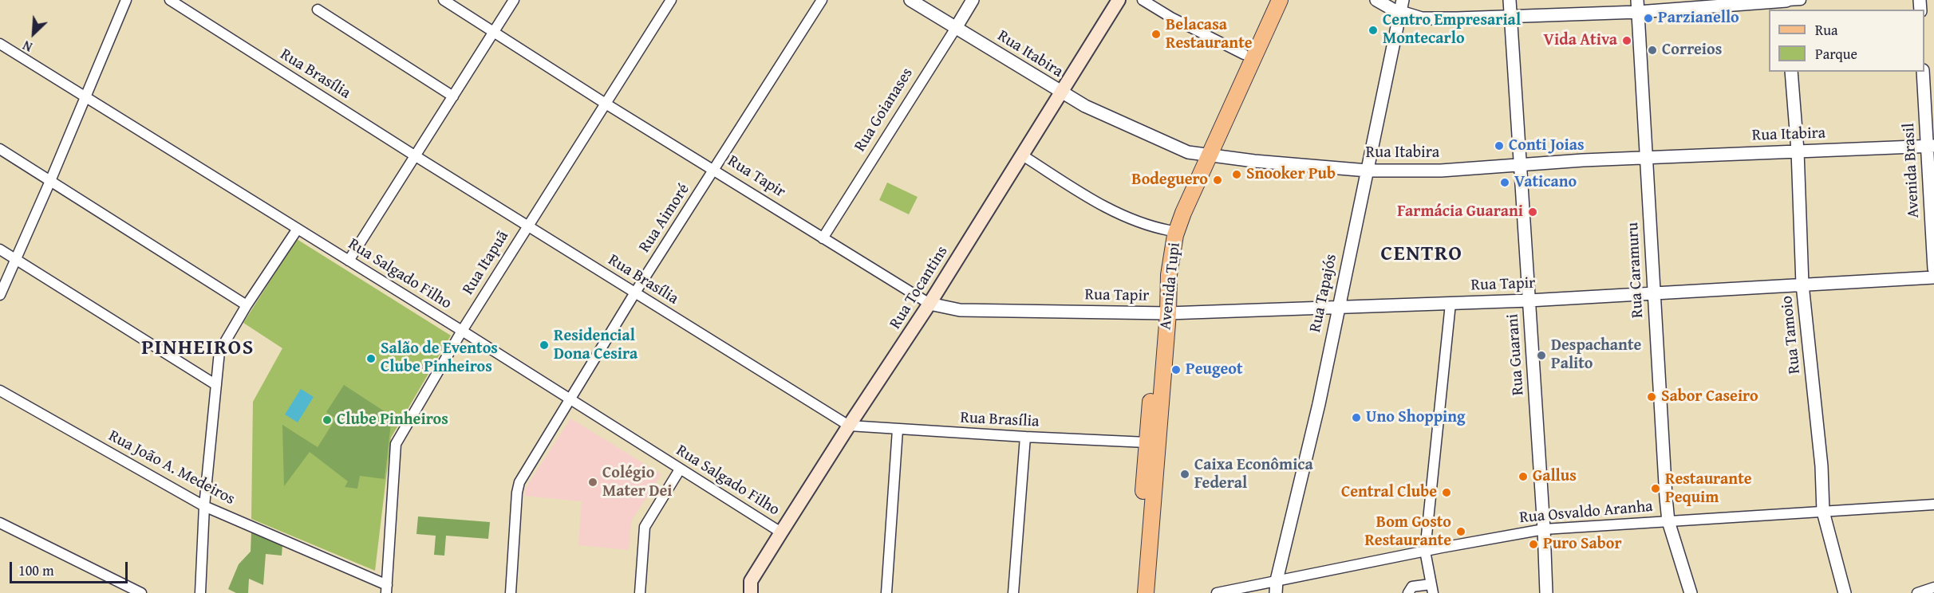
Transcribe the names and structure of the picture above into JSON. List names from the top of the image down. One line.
{"streets":{"main road":["Avenida Tupi","Rua Tocantins"],"street":["Rua Itabira","Rua Brasília","Rua Goianases","Avenida Brasil","Rua Tapir","Rua Aimoré","Rua Itapuã","Rua Caramuru","Rua Salgado Filho","Rua Tapajós","Rua Tamoio","Rua Guarani","Rua João A. Medeiros","Rua Osvaldo Aranha"]},"crossings":[["Rua Itabira","Rua Goianases"],["Rua Itabira","Avenida Brasil"],["Rua Itabira","Rua Caramuru"],["Rua Itabira","Avenida Tupi"],["Rua Itabira","Rua Tocantins"],["Rua Itabira","Rua Tapajós"],["Rua Itabira","Rua Tamoio"],["Rua Itabira","Rua Guarani"],["Rua Brasília","Rua Aimoré"],["Rua Brasília","Rua Itapuã"],["Rua Brasília","Avenida Tupi"],["Rua Brasília","Rua Tocantins"],["Rua Goianases","Rua Tapir"],["Rua Tapir","Rua Aimoré"],["Rua Tapir","Rua Itapuã"],["Rua Tapir","Rua Caramuru"],["Rua Tapir","Avenida Tupi"],["Rua Tapir","Rua Tocantins"],["Rua Tapir","Rua Tapajós"],["Rua Tapir","Rua Tamoio"],["Rua Tapir","Rua Guarani"],["Rua Aimoré","Rua Salgado Filho"],["Rua Itapuã","Rua Salgado Filho"],["Rua Itapuã","Rua João A. Medeiros"],["Rua Caramuru","Rua Osvaldo Aranha"],["Rua Salgado Filho","Rua Tocantins"],["Rua Tapajós","Rua Osvaldo Aranha"],["Rua Tamoio","Rua Osvaldo Aranha"],["Rua Guarani","Rua Osvaldo Aranha"]],"districts":["CENTRO","PINHEIROS"],"places":["Parzianello","Centro Empresarial Montecarlo","Belacasa Restaurante","Vida Ativa","Correios","Conti Joias","Snooker Pub","Bodeguero","Vaticano","Farmácia Guarani","Residencial Dona Cesira","Despachante Palito","Salão de Eventos Clube Pinheiros","Peugeot","Sabor Caseiro","Uno Shopping","Clube Pinheiros","Caixa Econômica Federal","Gallus","Colégio Mater Dei","Restaurante Pequim","Central Clube","Bom Gosto Restaurante","Puro Sabor"],"legend":["Rua","Parque"],"scale_bar":"100 m","north":"bottom left"}
